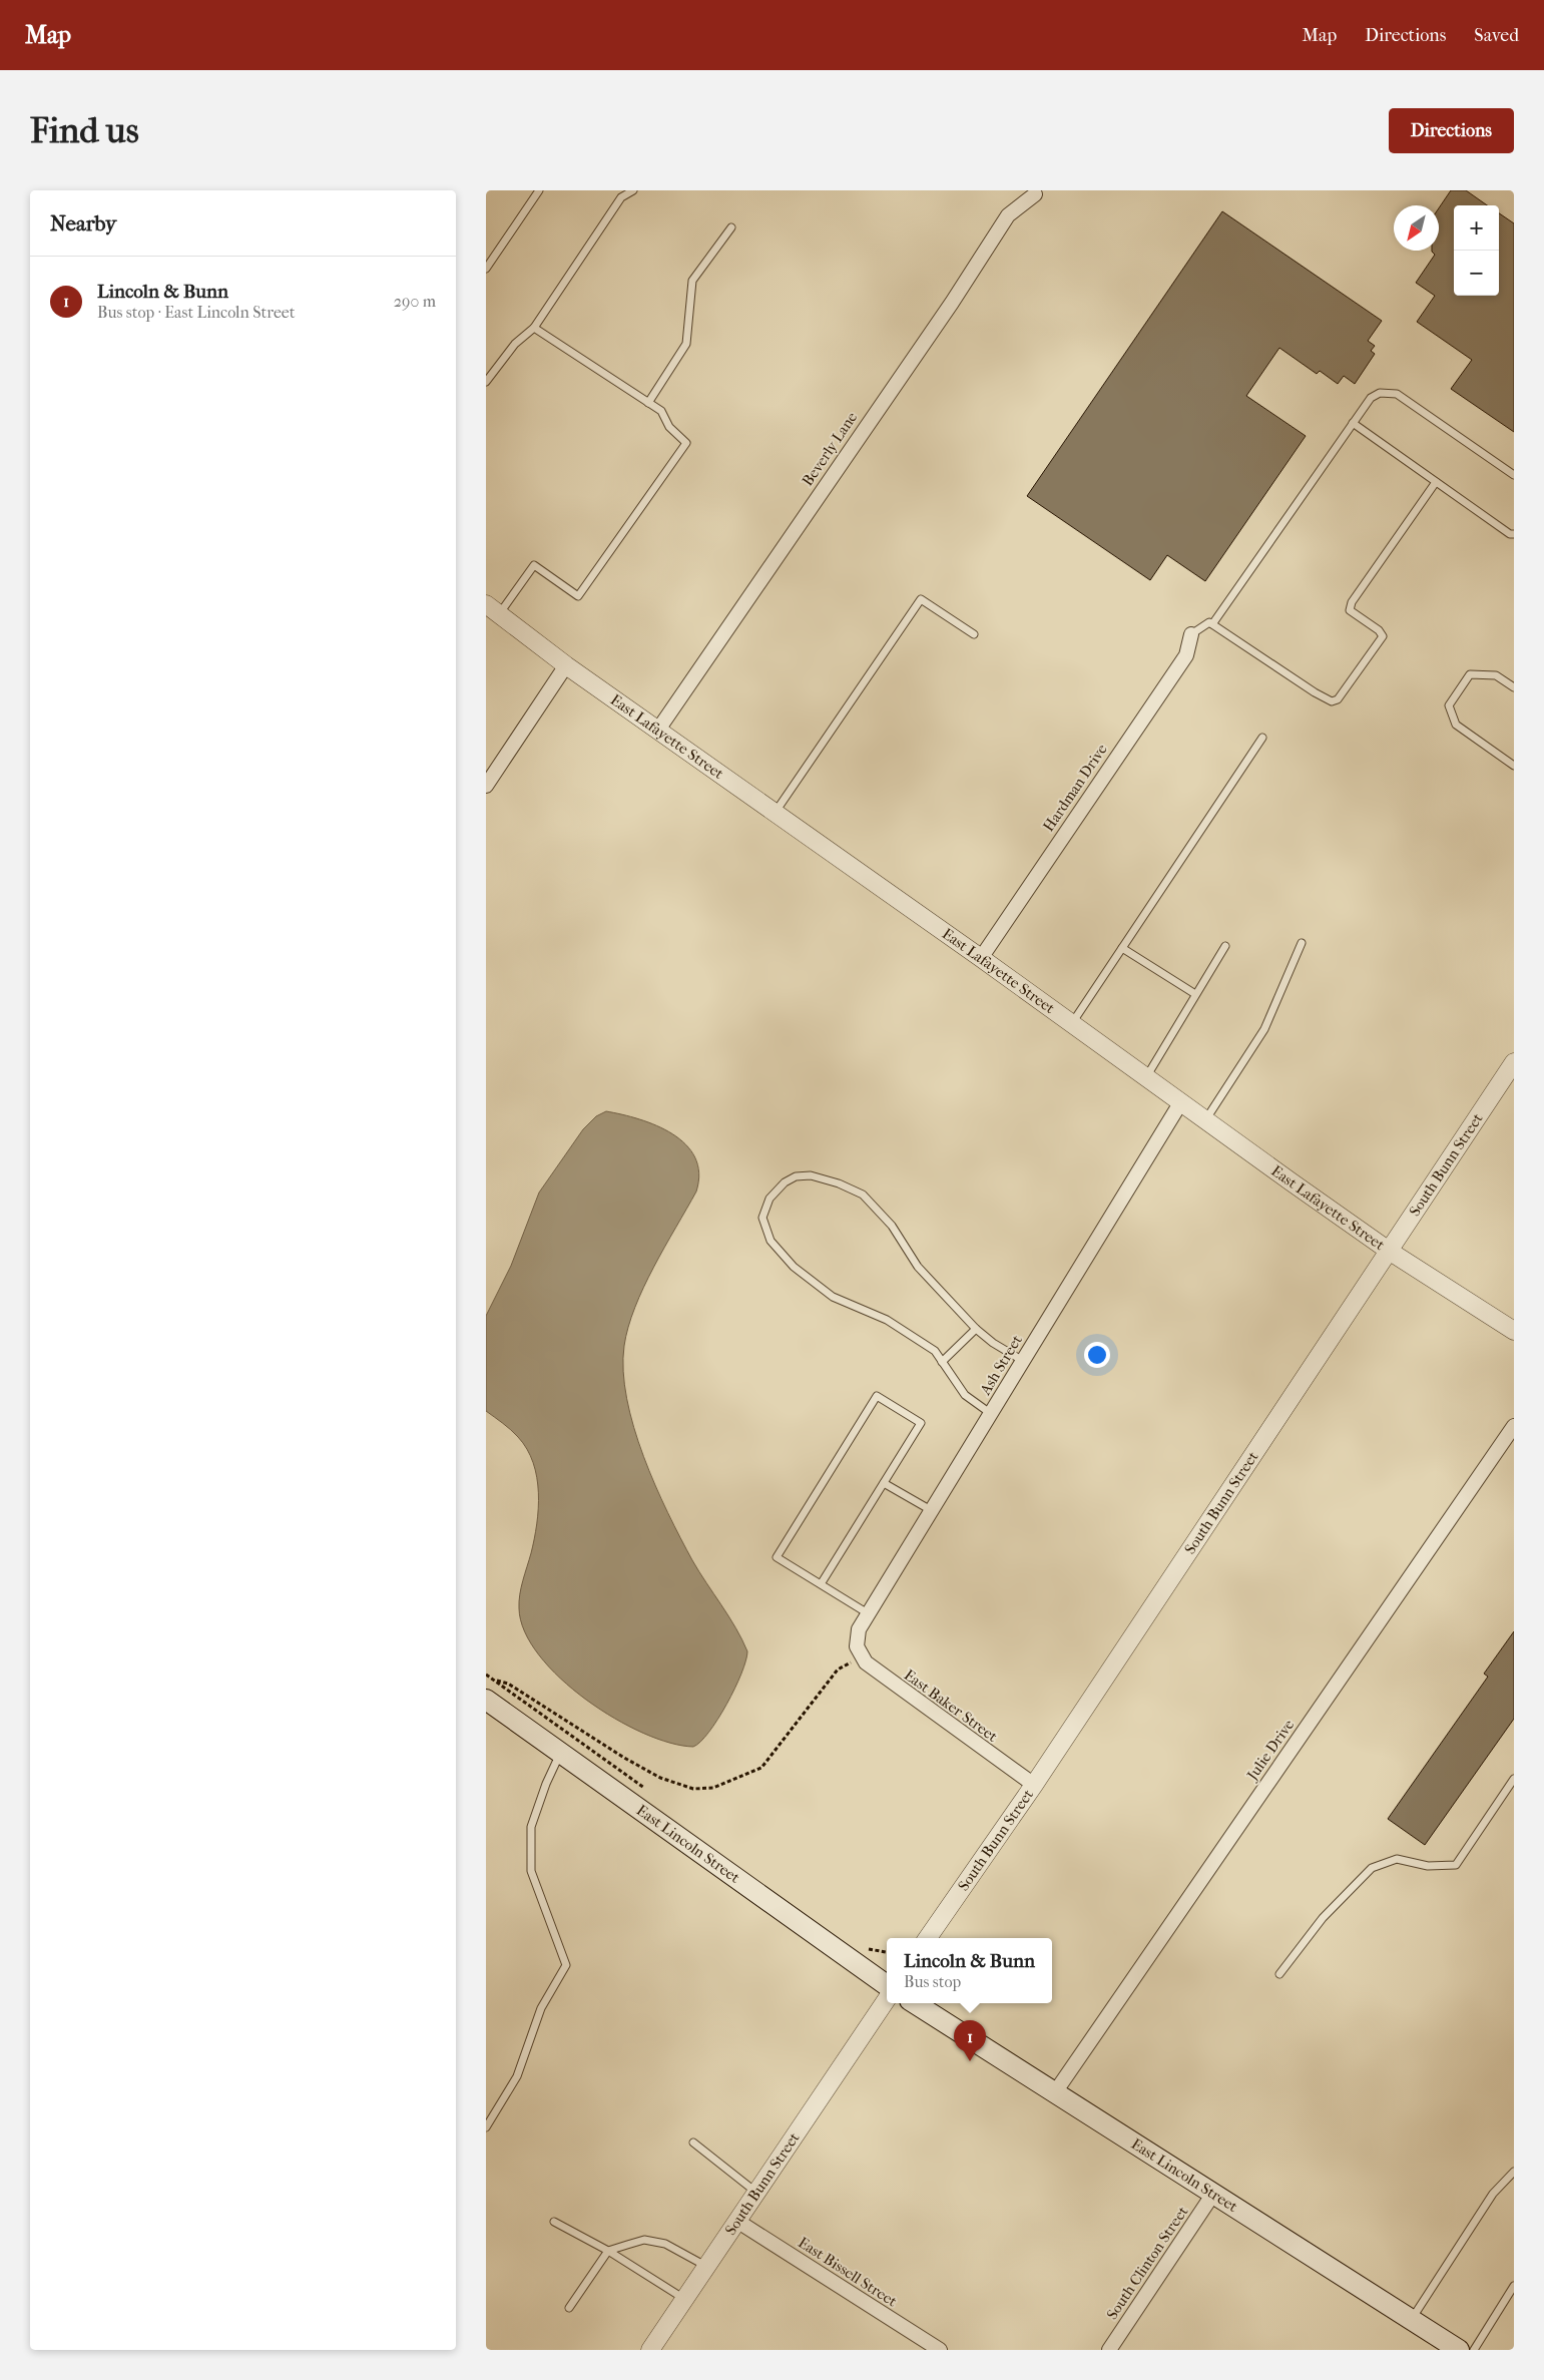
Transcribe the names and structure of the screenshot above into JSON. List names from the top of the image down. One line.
{"streets":{"main road":["East Lincoln Street"],"street":["Beverly Lane","East Lafayette Street","Hardman Drive","South Bunn Street","Ash Street","East Baker Street","Julie Drive","South Clinton Street","East Bissell Street"]},"crossings":[["Beverly Lane","East Lafayette Street"],["East Lafayette Street","Hardman Drive"],["East Lafayette Street","South Bunn Street"],["East Lafayette Street","Ash Street"],["South Bunn Street","East Baker Street"],["South Bunn Street","East Bissell Street"],["Ash Street","East Baker Street"],["Julie Drive","East Lincoln Street"],["East Lincoln Street","South Clinton Street"]],"north":"bottom left","page":{"header":"Map","nav":["Map","Directions","Saved"],"buttons":"Directions","title":"Find us","heading":"Nearby","map_buttons":["+","−"],"list":[{"mark":"1","name":"Lincoln & Bunn","note":"Bus stop · East Lincoln Street","value":"290 m"}],"popup":["Lincoln & Bunn","Bus stop"],"pins":"1"}}
